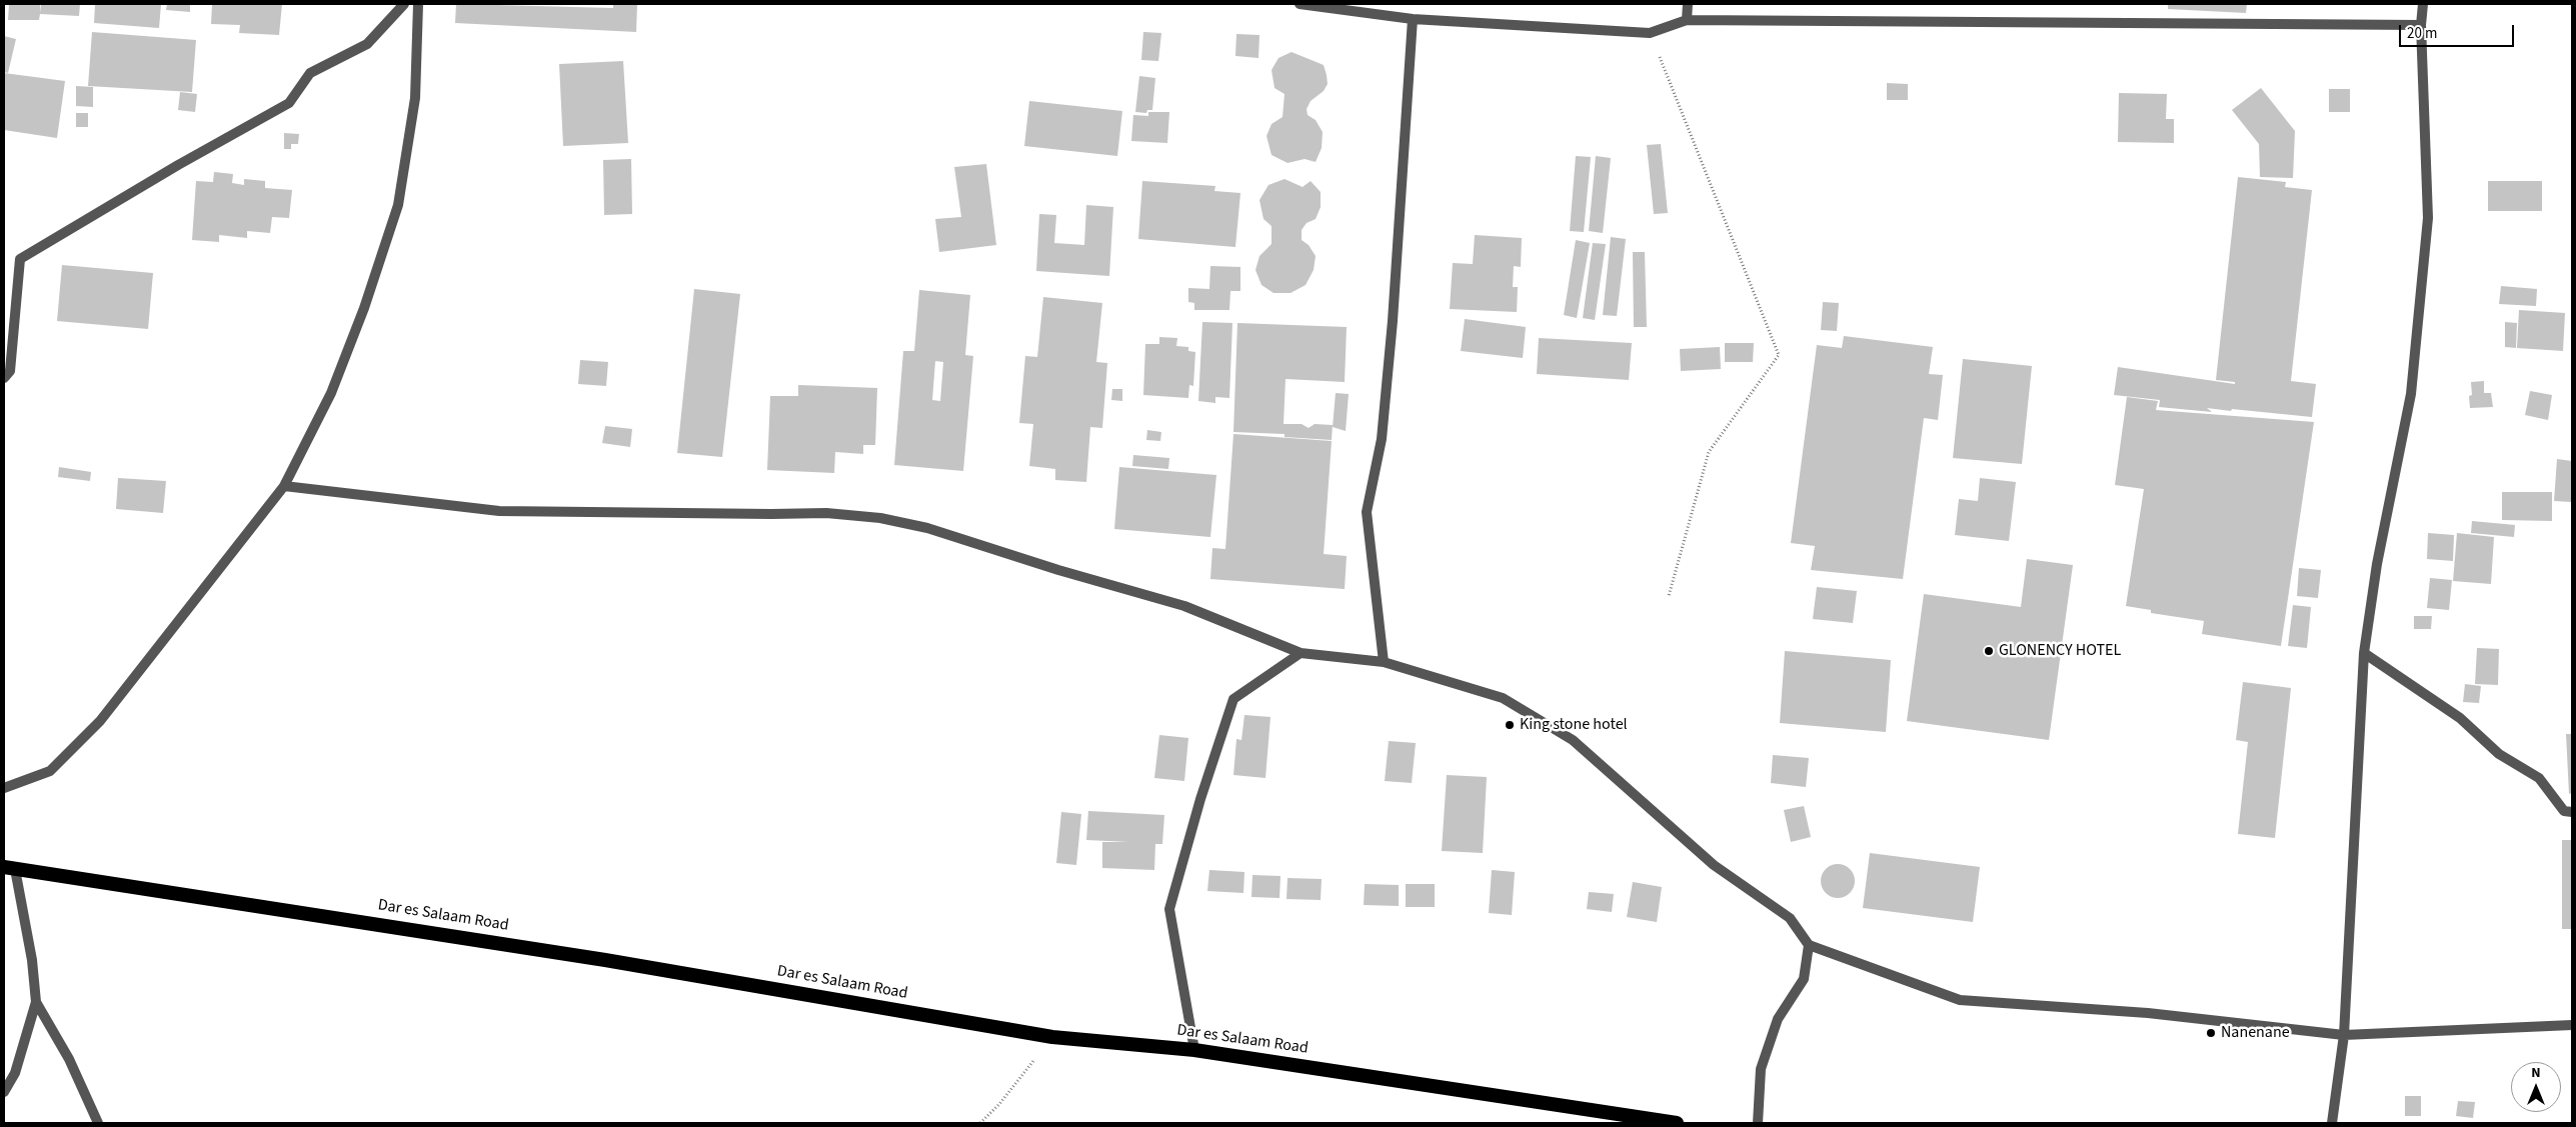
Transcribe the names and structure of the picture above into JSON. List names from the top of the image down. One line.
{"streets":{"highway":["Dar es Salaam Road"]},"places":["GLONENCY HOTEL","King stone hotel","Nanenane"],"scale_bar":"20 m","north":"top"}
